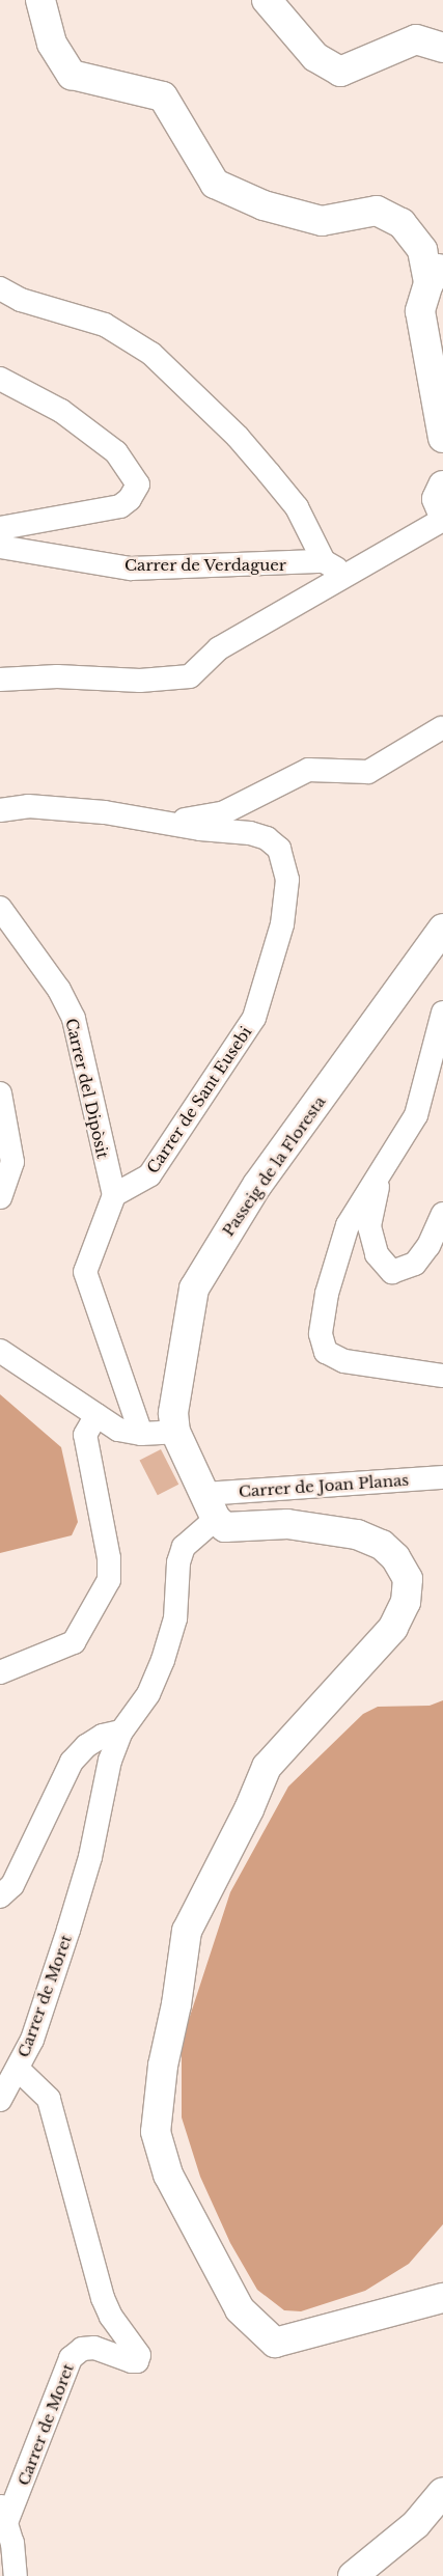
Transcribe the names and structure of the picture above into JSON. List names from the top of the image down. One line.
{"streets":{"street":["Carrer de Verdaguer","Carrer del Dipòsit","Carrer de Sant Eusebi","Passeig de la Floresta","Carrer de Joan Planas","Carrer de Moret"]},"crossings":[["Carrer del Dipòsit","Carrer de Sant Eusebi"],["Carrer de Joan Planas","Carrer de Moret"]]}
